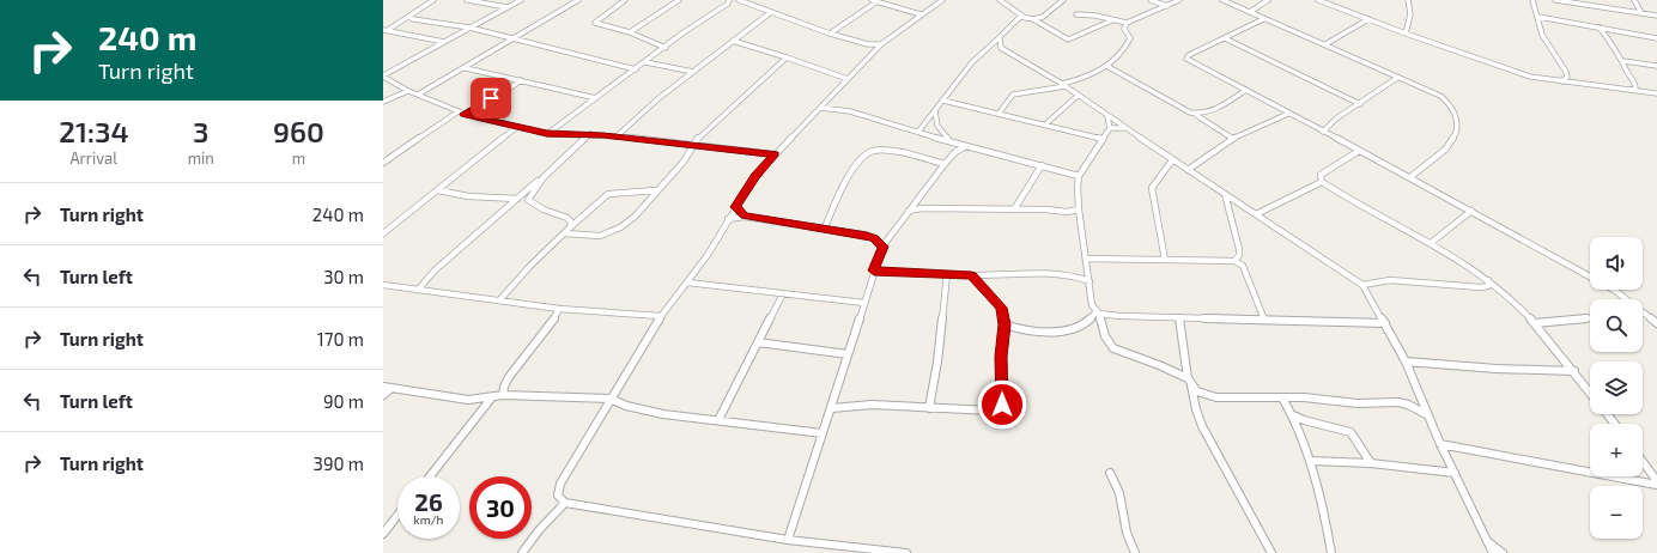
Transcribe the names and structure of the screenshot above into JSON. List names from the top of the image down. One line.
{"page":{"turn":["240 m","Turn right"],"eta":["21:34","Arrival","3","min","960","m"],"list":[{"name":"Turn right","value":"240 m"},{"name":"Turn left","value":"30 m"},{"name":"Turn right","value":"170 m"},{"name":"Turn left","value":"90 m"},{"name":"Turn right","value":"390 m"}],"map_buttons":["+","−"],"speed":"26 km/h","limit":"30"}}
